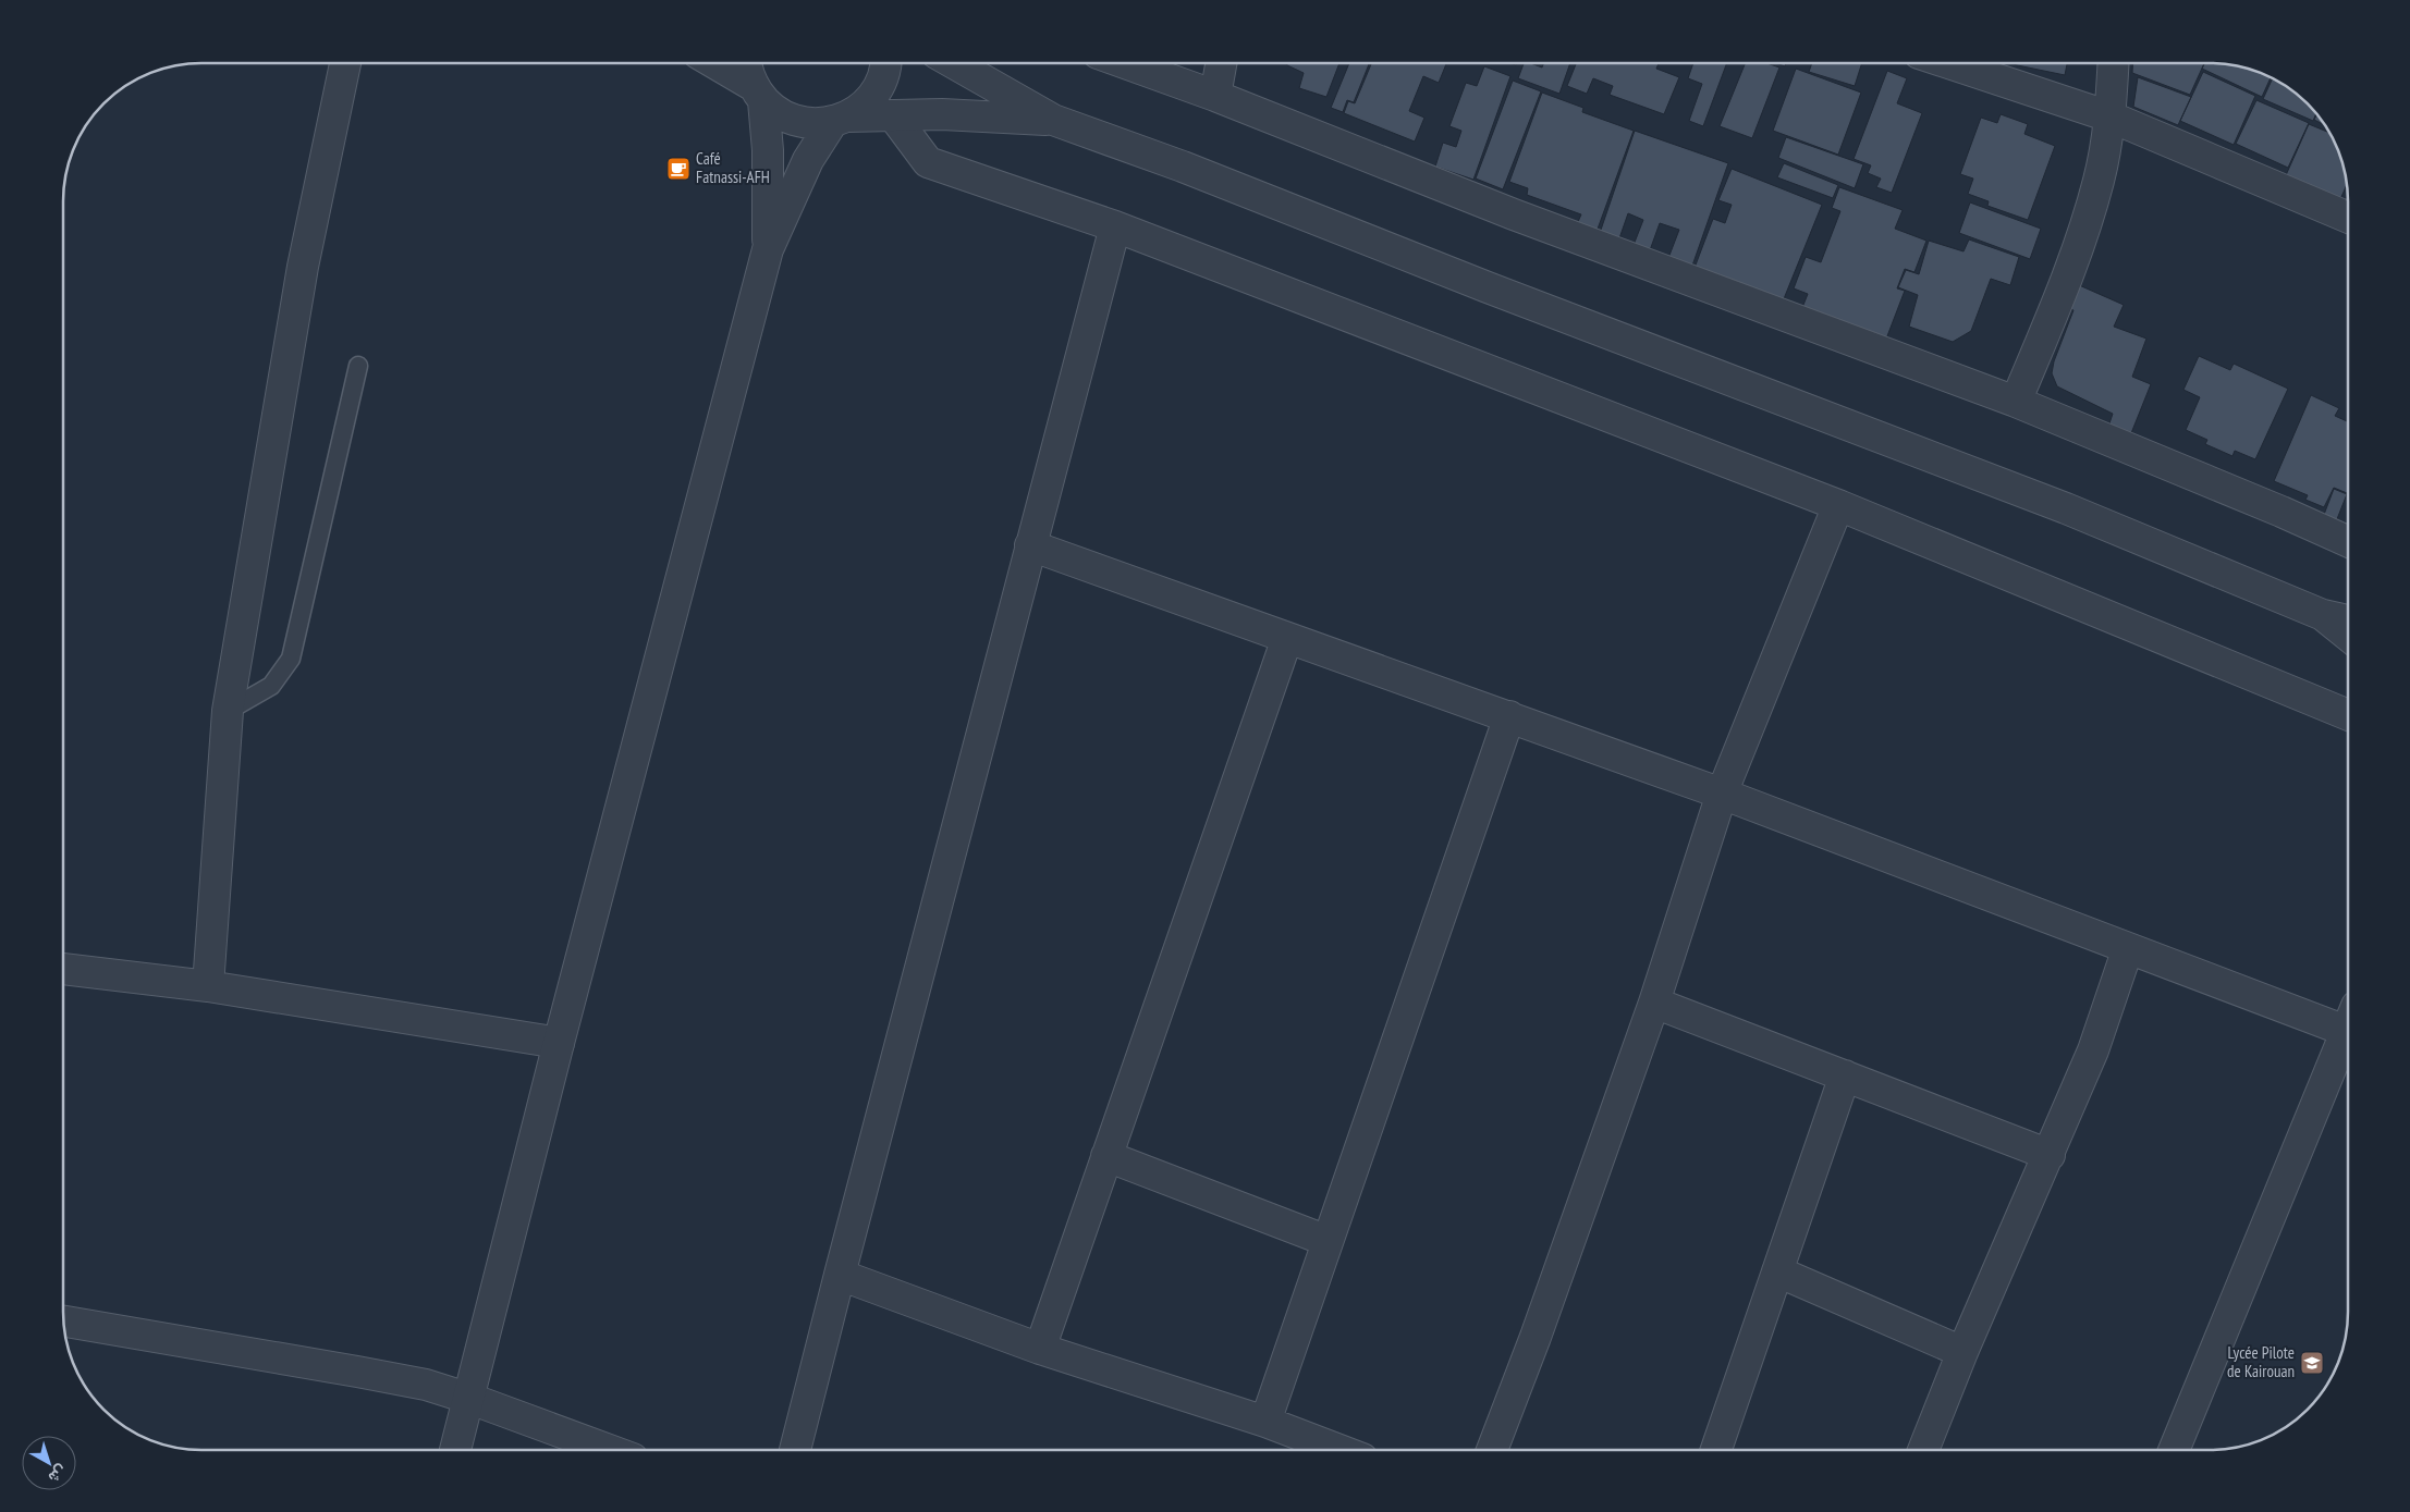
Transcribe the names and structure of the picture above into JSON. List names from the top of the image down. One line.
{"places":{"cafe":["Café Fatnassi-AFH"],"school or university":["Lycée Pilote de Kairouan"]},"north":"bottom right"}
